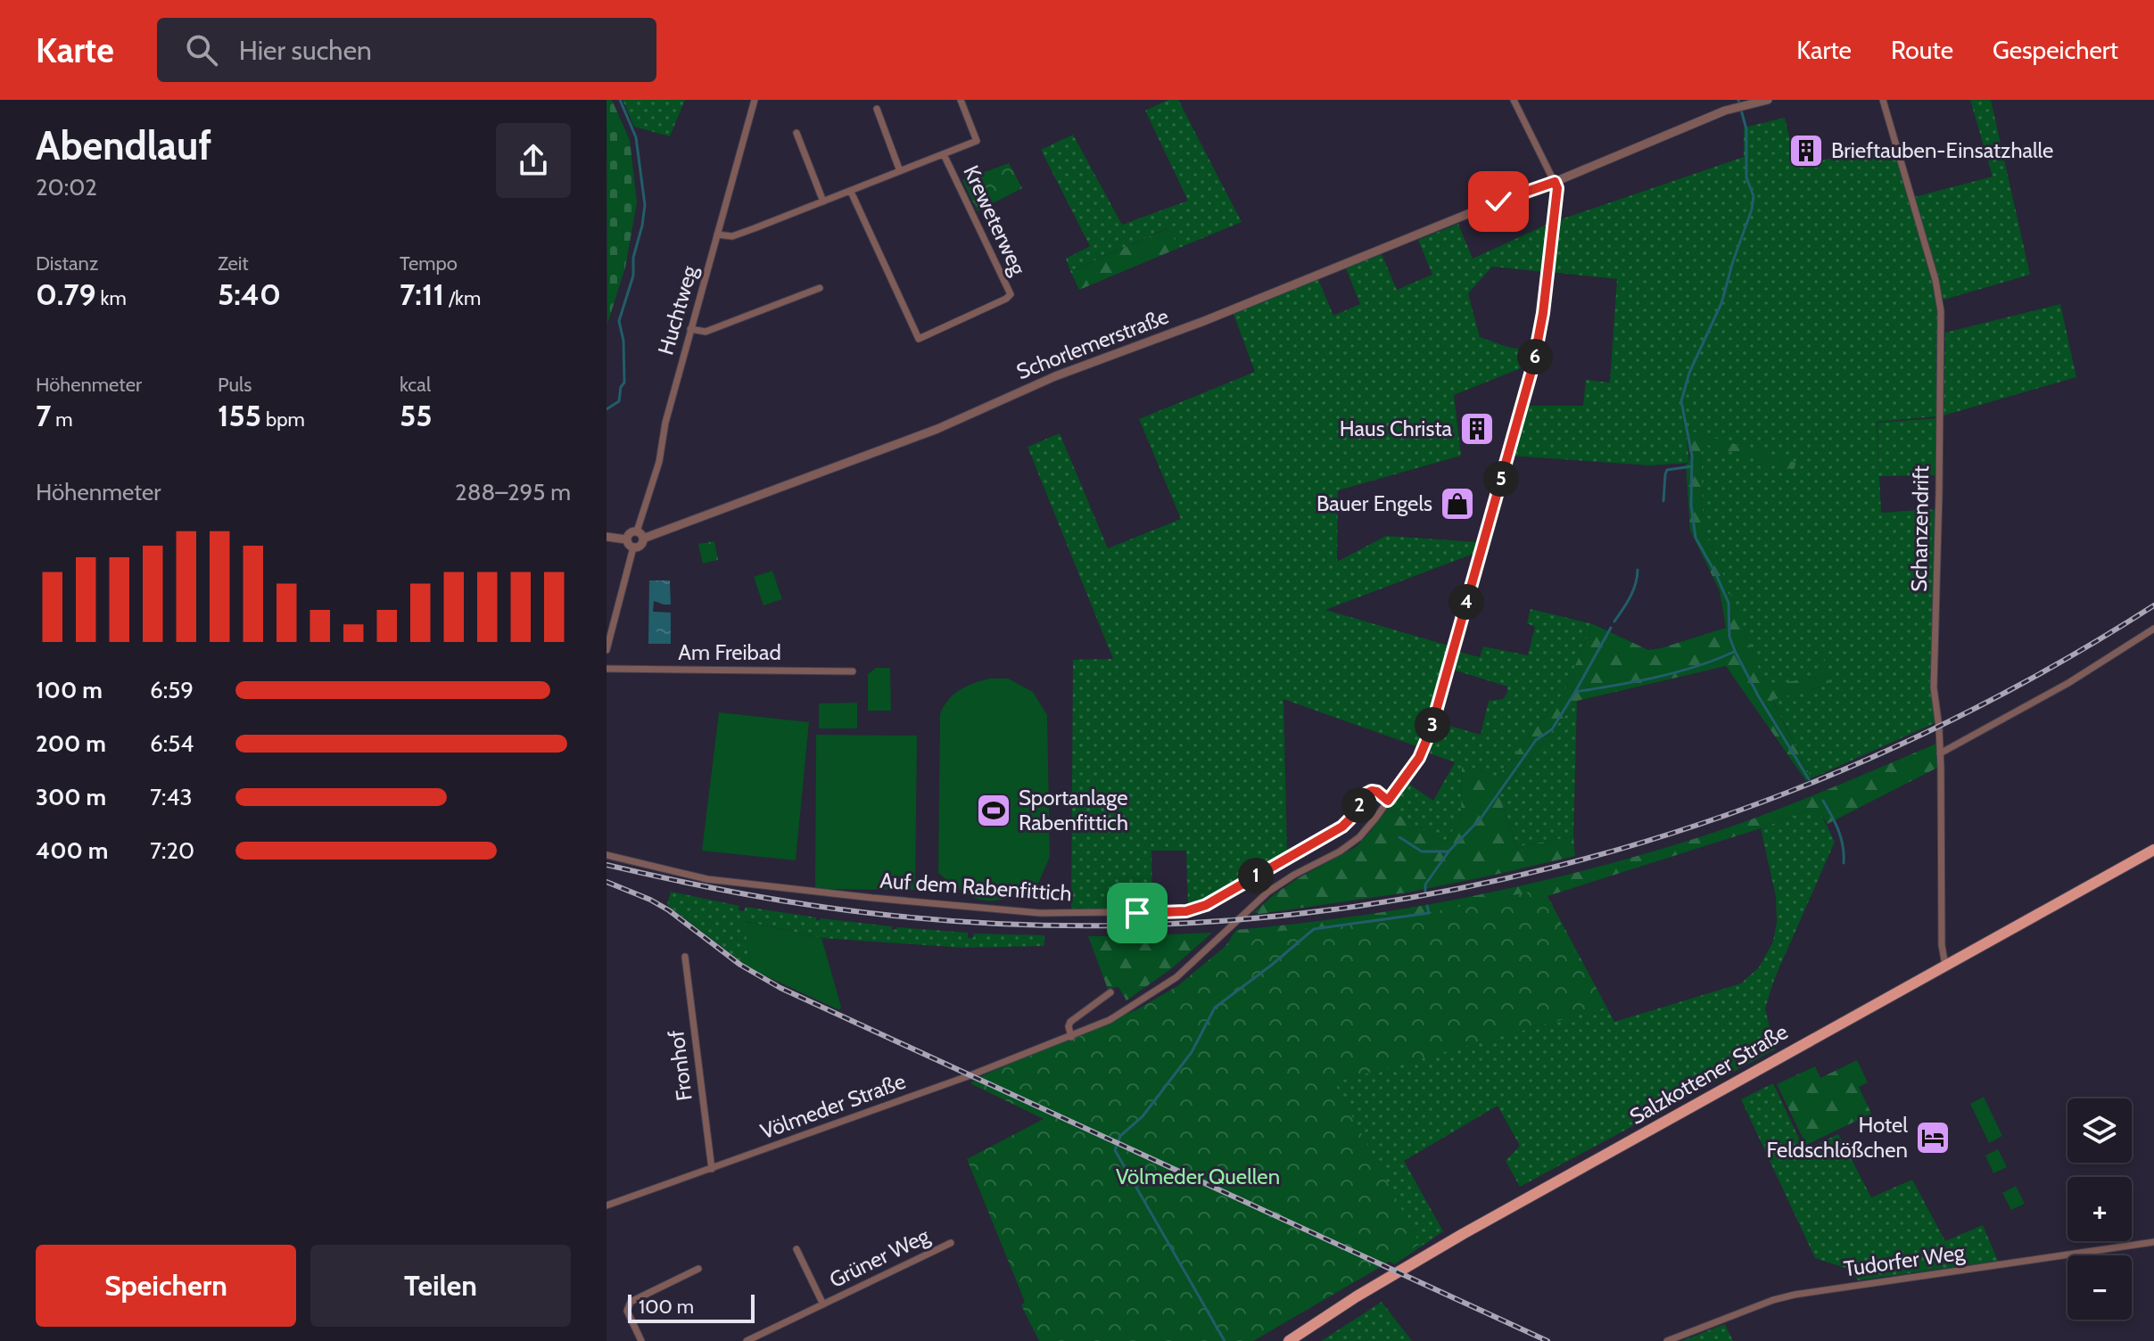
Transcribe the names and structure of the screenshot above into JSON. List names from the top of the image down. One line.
{"streets":{"main road":["Salzkottener Straße"],"street":["Kreweterweg","Huchtweg","Schorlemerstraße","Schanzendrift","Am Freibad","Auf dem Rabenfittich","Fronhof","Völmeder Straße","Grüner Weg","Tudorfer Weg"]},"crossings":[["Huchtweg","Schorlemerstraße"],["Schorlemerstraße","Völmeder Straße"],["Schanzendrift","Salzkottener Straße"],["Auf dem Rabenfittich","Völmeder Straße"],["Fronhof","Völmeder Straße"]],"parks":["Völmeder Quellen"],"places":{"building":["Brieftauben-Einsatzhalle","Haus Christa"],"shop":["Bauer Engels"],"sports":["Sportanlage Rabenfittich"],"hotel":["Hotel Feldschlößchen"]},"scale_bar":"100 m","page":{"header":"Karte","search":"Hier suchen","nav":["Karte","Route","Gespeichert"],"heading":["Abendlauf","20:02"],"stats":[["Distanz","0.79 km"],["Zeit","5:40"],["Tempo","7:11 /km"],["Höhenmeter","7 m"],["Puls","155 bpm"],["kcal","55"]],"pins":["6","5","4","3","2","1"],"chart":["Höhenmeter","288–295 m"],"list":[{"name":"100 m","note":"6:59"},{"name":"200 m","note":"6:54"},{"name":"300 m","note":"7:43"},{"name":"400 m","note":"7:20"}],"map_buttons":["+","−"],"buttons":["Speichern","Teilen"],"scale":"100 m"}}
